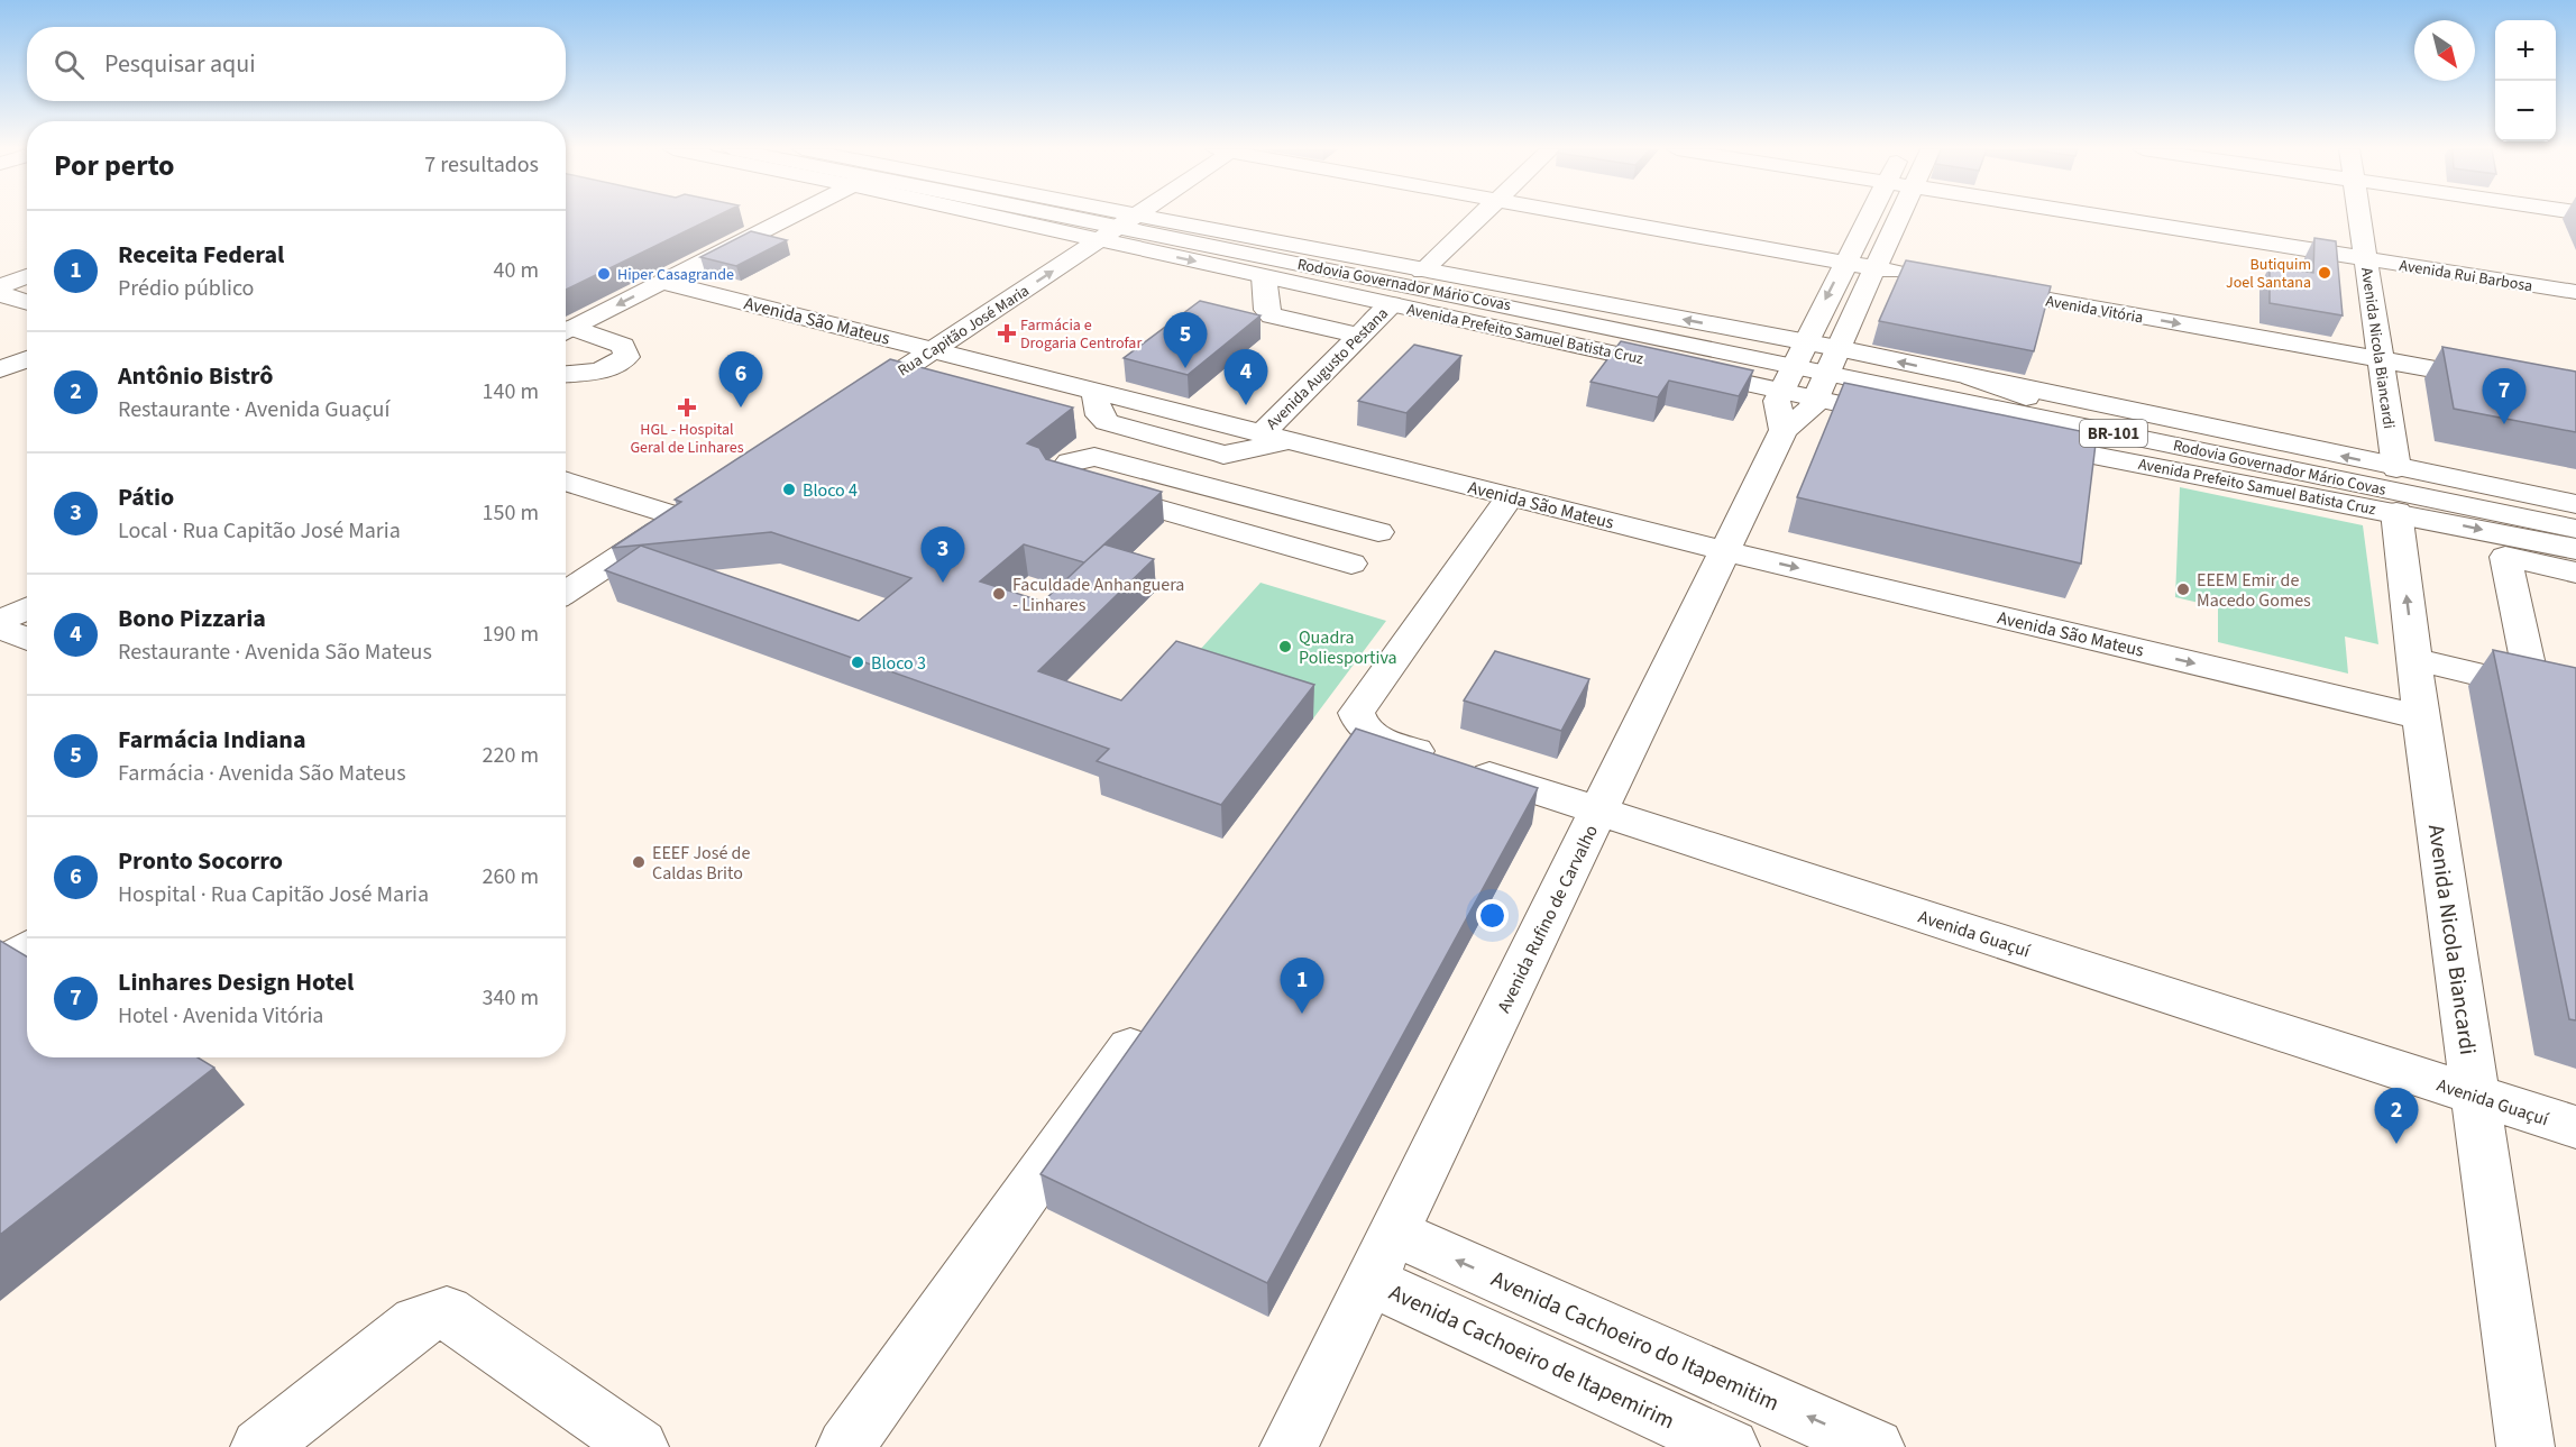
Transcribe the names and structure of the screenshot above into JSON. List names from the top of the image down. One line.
{"streets":{"main road":["Avenida Rui Barbosa","Rodovia Governador Mário Covas","Avenida Vitória","Avenida São Mateus","Rua Capitão José Maria","Avenida Prefeito Samuel Batista Cruz","Avenida Nicola Biancardi","Avenida Augusto Pestana","BR-101","Avenida Rufino de Carvalho","Avenida Guaçuí","Avenida Cachoeiro do Itapemitim","Avenida Cachoeiro de Itapemirim"]},"crossings":[["Avenida Rui Barbosa","Avenida Nicola Biancardi"],["Rodovia Governador Mário Covas","Rua Capitão José Maria"],["Rodovia Governador Mário Covas","Avenida Prefeito Samuel Batista Cruz"],["Rodovia Governador Mário Covas","BR-101"],["Rodovia Governador Mário Covas","Avenida Rufino de Carvalho"],["Avenida Vitória","Avenida Nicola Biancardi"],["Avenida São Mateus","Rua Capitão José Maria"],["Avenida São Mateus","Avenida Nicola Biancardi"],["Avenida São Mateus","Avenida Augusto Pestana"],["Avenida São Mateus","Avenida Rufino de Carvalho"],["Avenida São Mateus","Avenida Guaçuí"],["Rua Capitão José Maria","Avenida Prefeito Samuel Batista Cruz"],["Avenida Prefeito Samuel Batista Cruz","Avenida Nicola Biancardi"],["Avenida Prefeito Samuel Batista Cruz","Avenida Augusto Pestana"],["Avenida Prefeito Samuel Batista Cruz","BR-101"],["Avenida Prefeito Samuel Batista Cruz","Avenida Rufino de Carvalho"],["Avenida Nicola Biancardi","Avenida Guaçuí"],["BR-101","Avenida Rufino de Carvalho"],["Avenida Rufino de Carvalho","Avenida Guaçuí"],["Avenida Rufino de Carvalho","Avenida Cachoeiro do Itapemitim"],["Avenida Rufino de Carvalho","Avenida Cachoeiro de Itapemirim"]],"one_way":["Rua Capitão José Maria","Avenida Cachoeiro do Itapemitim"],"places":{"other":["Butiquim Joel Santana","Hiper Casagrande","Bloco 4","EEEM Emir de Macedo Gomes","Faculdade Anhanguera - Linhares","Quadra Poliesportiva","Bloco 3","EEEF José de Caldas Brito"],"health":["Farmácia e Drogaria Centrofar","HGL - Hospital Geral de Linhares"]},"north":"bottom right","page":{"map_buttons":["+","−"],"search":"Pesquisar aqui","heading":["Por perto","7 resultados"],"list":[{"mark":"1","name":"Receita Federal","note":"Prédio público","value":"40 m"},{"mark":"2","name":"Antônio Bistrô","note":"Restaurante · Avenida Guaçuí","value":"140 m"},{"mark":"3","name":"Pátio","note":"Local · Rua Capitão José Maria","value":"150 m"},{"mark":"4","name":"Bono Pizzaria","note":"Restaurante · Avenida São Mateus","value":"190 m"},{"mark":"5","name":"Farmácia Indiana","note":"Farmácia · Avenida São Mateus","value":"220 m"},{"mark":"6","name":"Pronto Socorro","note":"Hospital · Rua Capitão José Maria","value":"260 m"},{"mark":"7","name":"Linhares Design Hotel","note":"Hotel · Avenida Vitória","value":"340 m"}],"pins":["5","4","6","7","3","1","2"]}}
